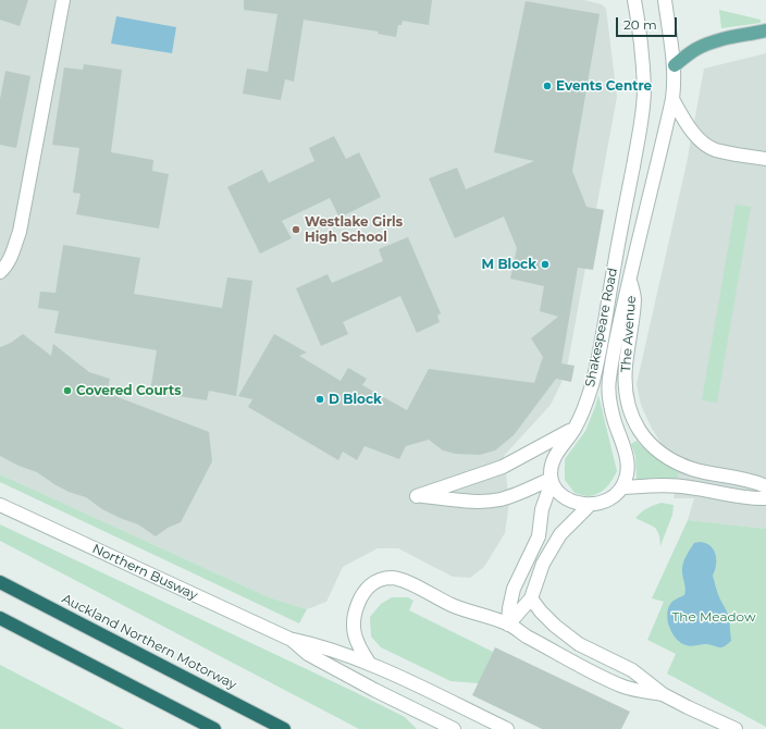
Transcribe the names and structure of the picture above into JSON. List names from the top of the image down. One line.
{"streets":{"highway":["Auckland Northern Motorway"],"street":["Shakespeare Road","The Avenue","Northern Busway"]},"crossings":[["Shakespeare Road","The Avenue"]],"parks":["The Meadow"],"places":["Events Centre","Westlake Girls High School","M Block","Covered Courts","D Block"],"scale_bar":"20 m"}
